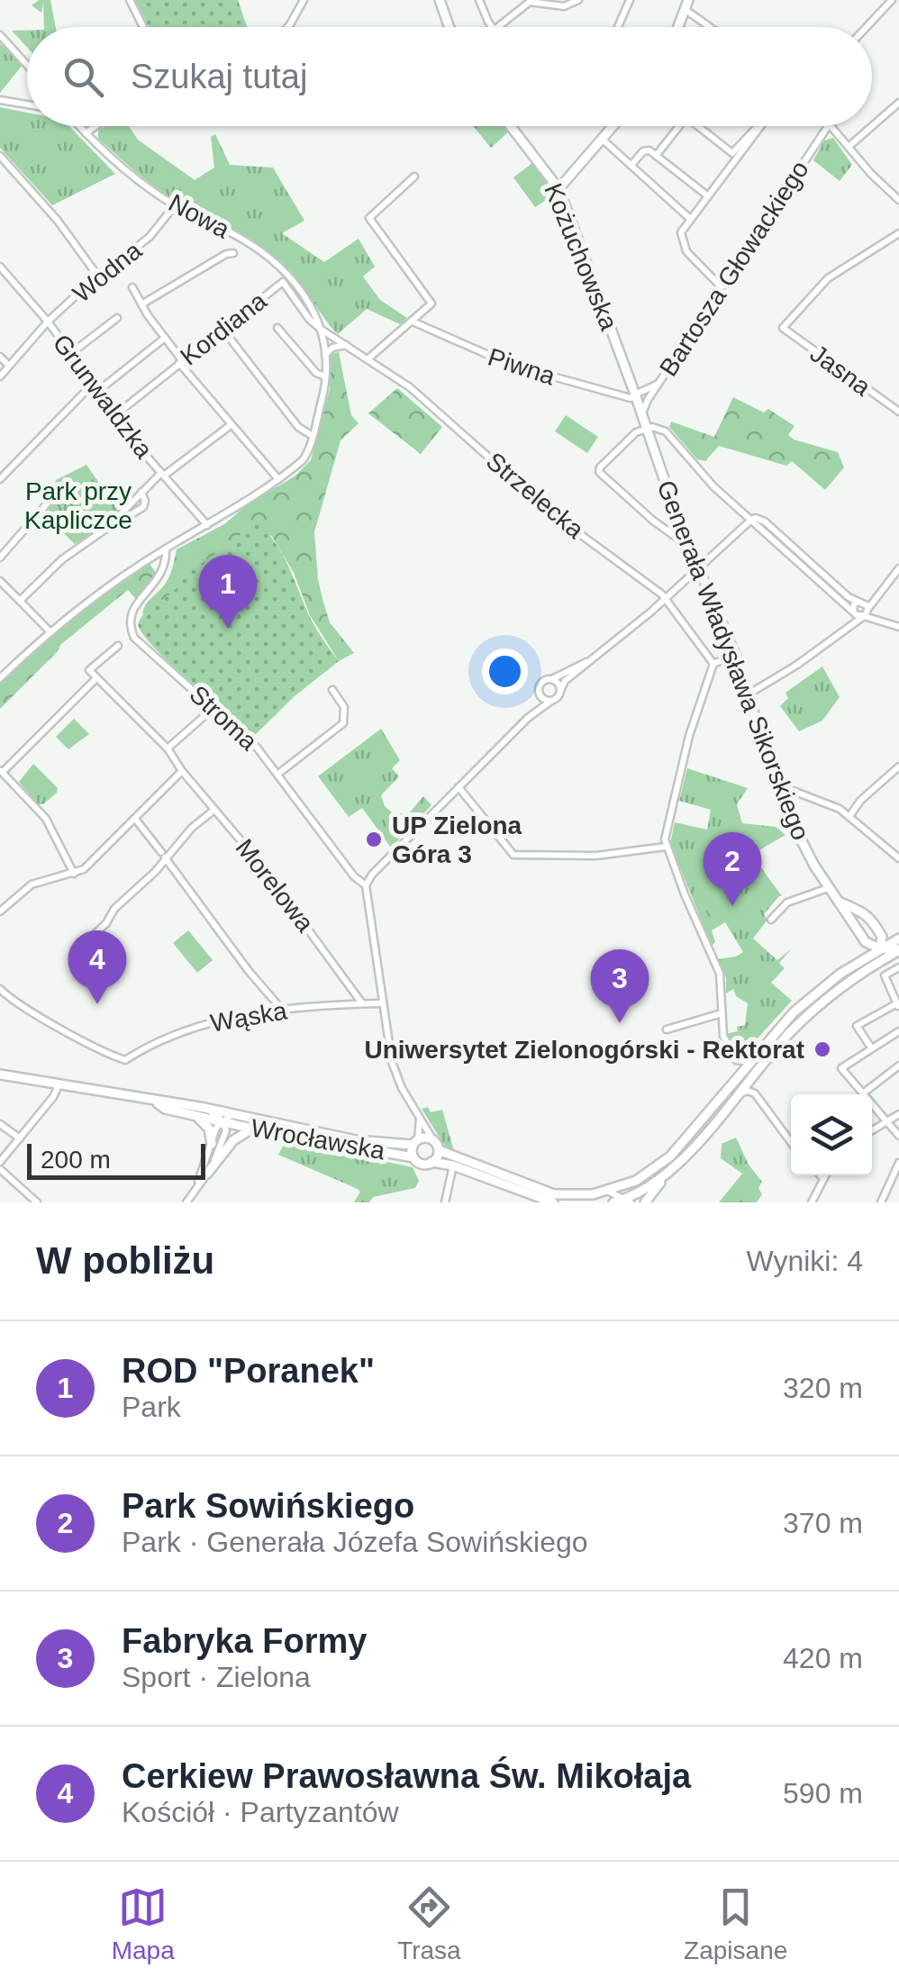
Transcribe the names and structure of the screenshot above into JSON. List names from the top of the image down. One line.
{"streets":{"main road":["Kożuchowska","Generała Władysława Sikorskiego","Wrocławska"],"street":["Nowa","Bartosza Głowackiego","Wodna","Kordiana","Piwna","Jasna","Grunwaldzka","Strzelecka","Stroma","Morelowa","Wąska"]},"crossings":[["Nowa","Wodna"],["Nowa","Kordiana"],["Nowa","Strzelecka"],["Kożuchowska","Bartosza Głowackiego"],["Kożuchowska","Piwna"],["Kożuchowska","Generała Władysława Sikorskiego"],["Bartosza Głowackiego","Generała Władysława Sikorskiego"],["Wodna","Grunwaldzka"],["Kordiana","Grunwaldzka"],["Kordiana","Strzelecka"],["Morelowa","Wąska"]],"parks":["Park przy Kapliczce"],"places":["UP Zielona Góra 3","Uniwersytet Zielonogórski - Rektorat"],"scale_bar":"200 m","page":{"search":"Szukaj tutaj","pins":["1","2","4","3"],"scale":"200 m","heading":["W pobliżu","Wyniki: 4"],"list":[{"mark":"1","name":"ROD \"Poranek\"","note":"Park","value":"320 m"},{"mark":"2","name":"Park Sowińskiego","note":"Park · Generała Józefa Sowińskiego","value":"370 m"},{"mark":"3","name":"Fabryka Formy","note":"Sport · Zielona","value":"420 m"},{"mark":"4","name":"Cerkiew Prawosławna Św. Mikołaja","note":"Kościół · Partyzantów","value":"590 m"}],"nav":["Mapa","Trasa","Zapisane"]}}
